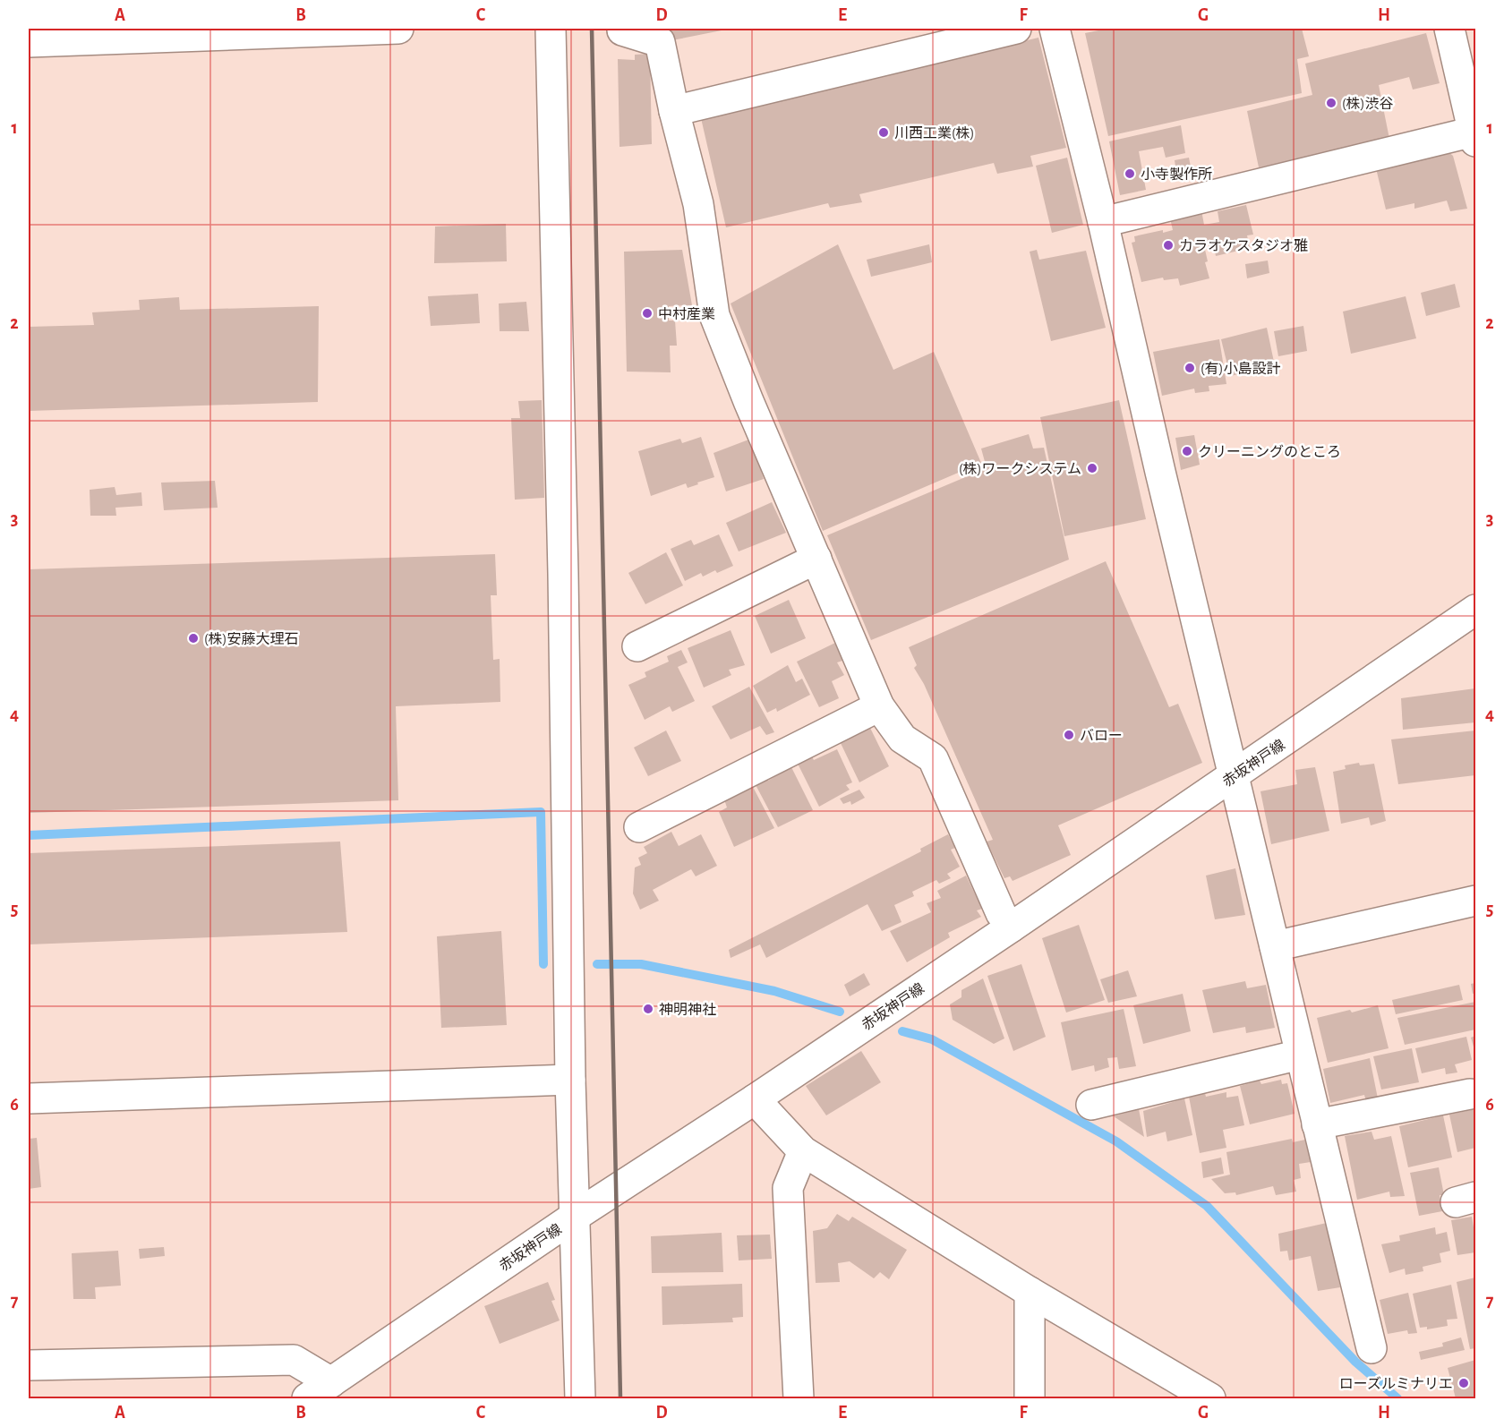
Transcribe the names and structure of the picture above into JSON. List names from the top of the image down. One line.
{"streets":{"street":["赤坂神戸線"]},"places":["(株)渋谷","川西工業(株)","小寺製作所","カラオケスタジオ雅","中村産業","(有)小島設計","クリーニングのところ","(株)ワークシステム","(株)安藤大理石","バロー","神明神社","ローズルミナリエ"],"grid":{"columns":["A","B","C","D","E","F","G","H"],"rows":["1","2","3","4","5","6","7"]}}
